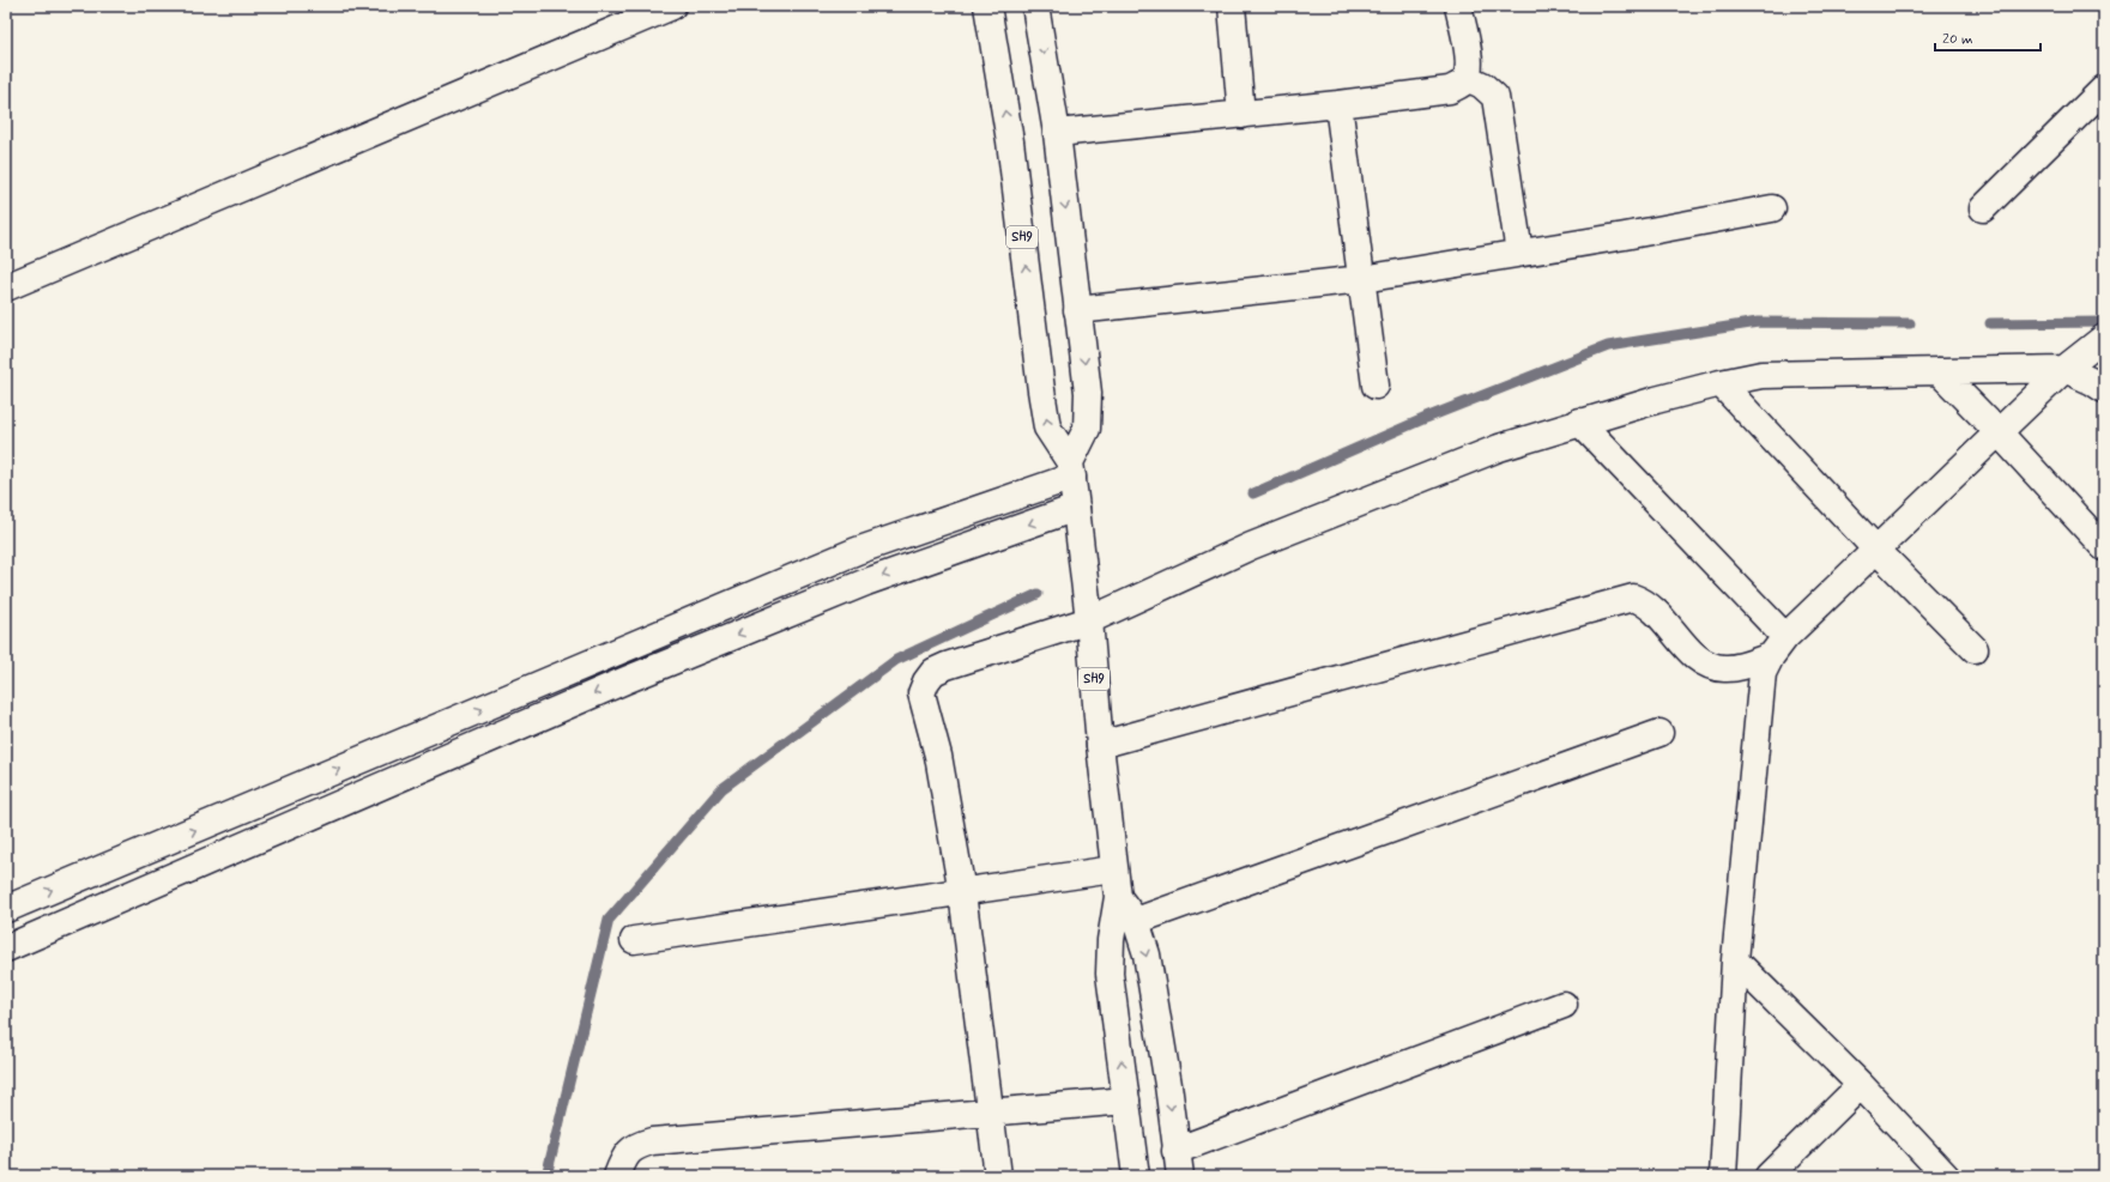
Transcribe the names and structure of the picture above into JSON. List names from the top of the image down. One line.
{"streets":{"street":["SH9"]},"scale_bar":"20 m"}
